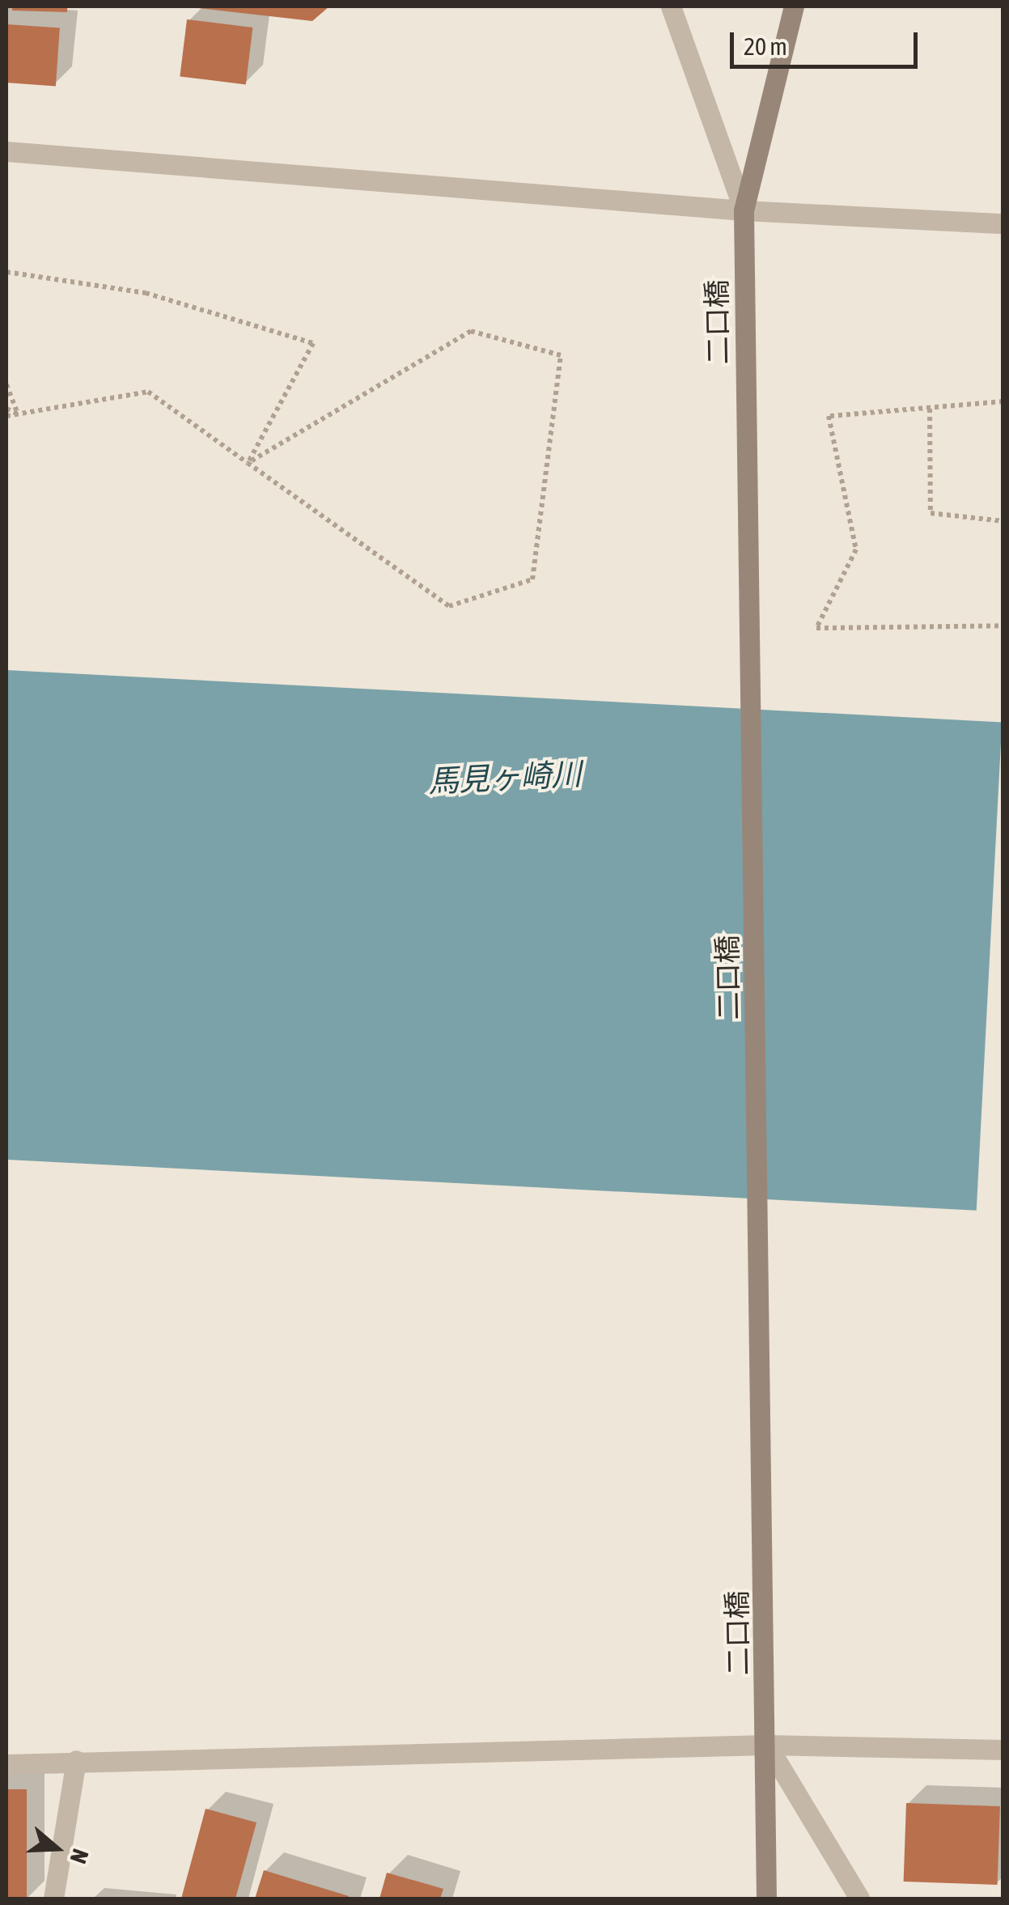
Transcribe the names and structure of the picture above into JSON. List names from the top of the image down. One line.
{"streets":{"street":["二口橋"]},"water":["馬見ヶ崎川"],"scale_bar":"20 m","north":"right"}
